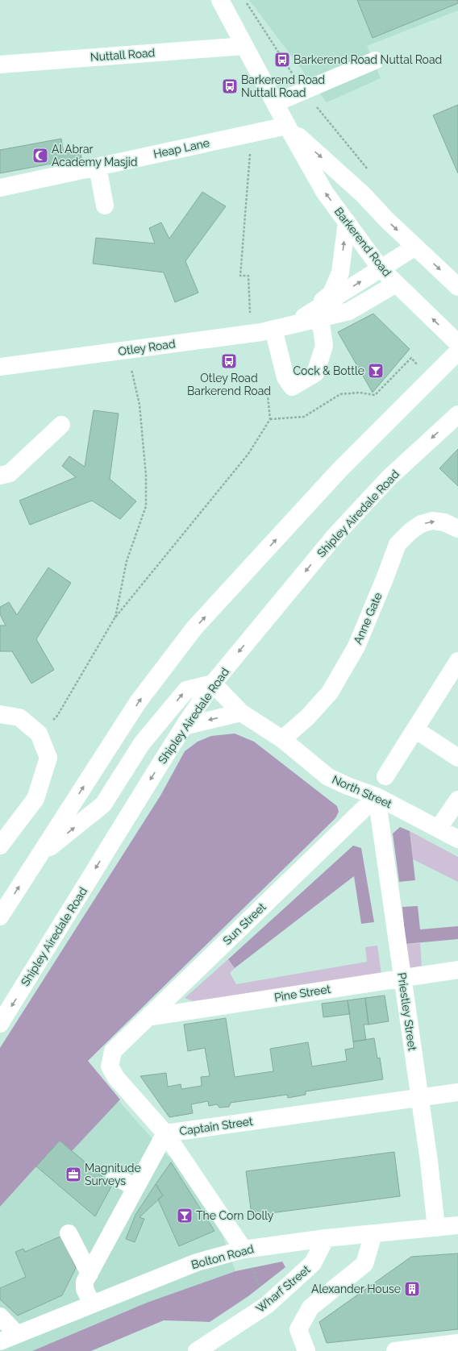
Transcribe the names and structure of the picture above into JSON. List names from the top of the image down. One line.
{"streets":{"street":["Nuttall Road","Heap Lane","Barkerend Road","Otley Road","Shipley Airedale Road","Anne Gate","North Street","Sun Street","Pine Street","Priestley Street","Captain Street","Bolton Road","Wharf Street"]},"crossings":[["Nuttall Road","Barkerend Road"],["Heap Lane","Barkerend Road"],["Barkerend Road","Otley Road"],["Shipley Airedale Road","North Street"],["Anne Gate","North Street"],["North Street","Sun Street"],["North Street","Priestley Street"],["Sun Street","Pine Street"],["Sun Street","Priestley Street"],["Sun Street","Captain Street"],["Pine Street","Priestley Street"],["Priestley Street","Captain Street"],["Priestley Street","Bolton Road"],["Captain Street","Bolton Road"],["Bolton Road","Wharf Street"]],"places":{"bus stop":["Barkerend Road Nuttal Road","Barkerend Road Nuttall Road","Otley Road Barkerend Road"],"mosque":["Al Abrar Academy Masjid"],"bar":["Cock & Bottle","The Corn Dolly"],"office":["Magnitude Surveys"],"building":["Alexander House"]}}
